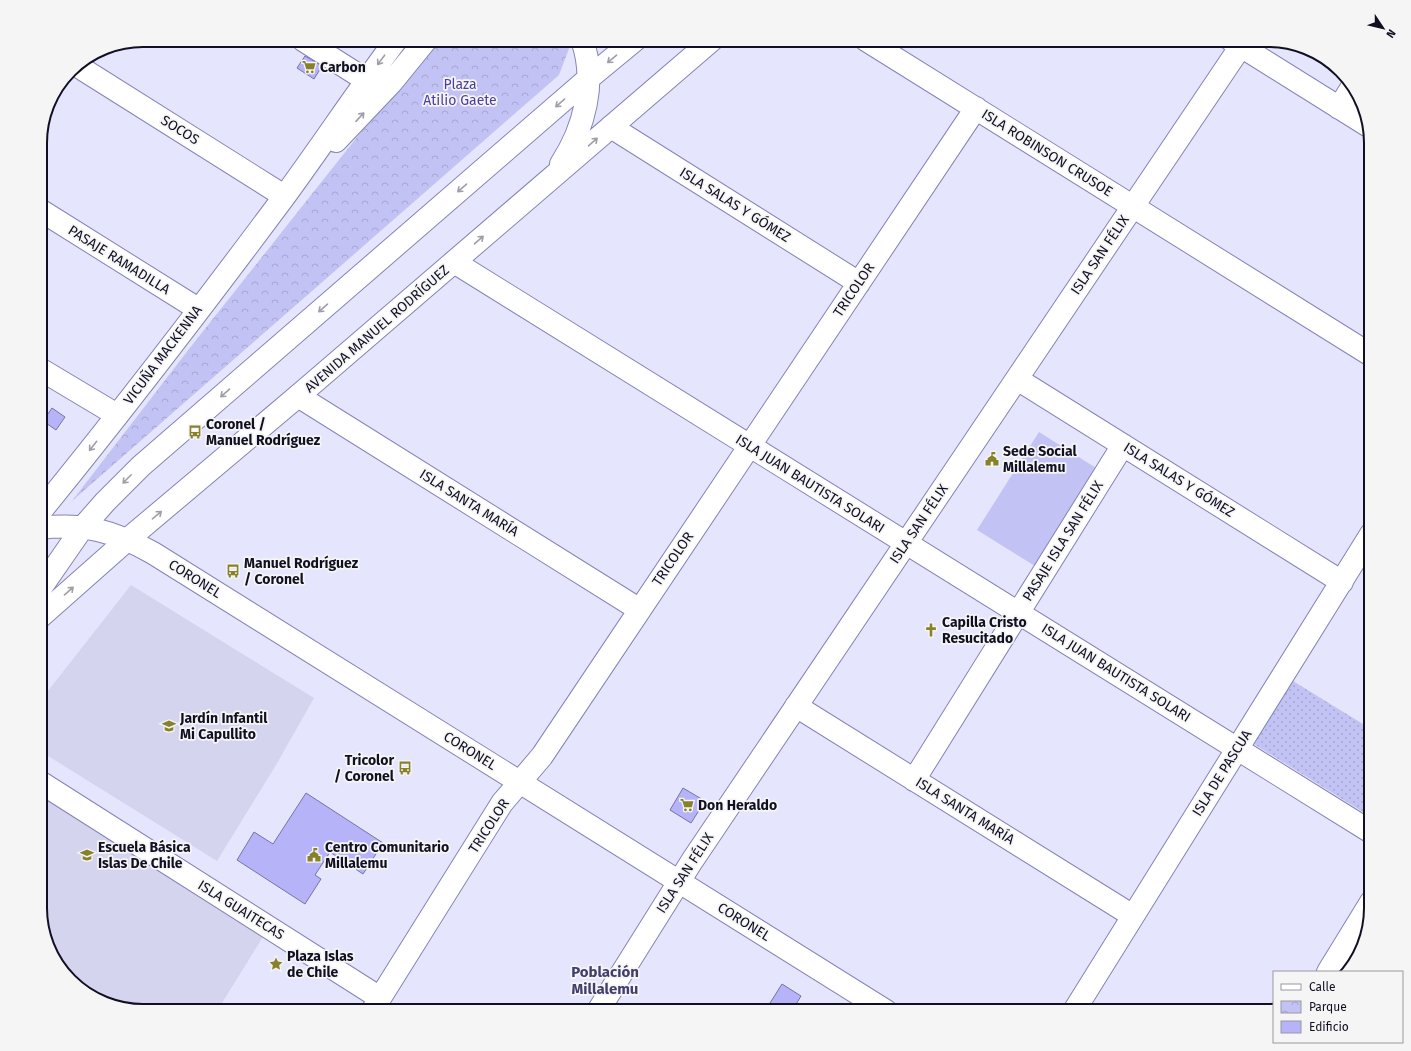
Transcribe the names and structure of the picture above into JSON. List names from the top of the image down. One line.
{"streets":{"street":["SOCOS","ISLA ROBINSON CRUSOE","ISLA SALAS Y GÓMEZ","ISLA SAN FÉLIX","PASAJE RAMADILLA","TRICOLOR","AVENIDA MANUEL RODRÍGUEZ","VICUÑA MACKENNA","ISLA JUAN BAUTISTA SOLARI","ISLA SANTA MARÍA","PASAJE ISLA SAN FÉLIX","CORONEL","ISLA DE PASCUA","ISLA GUAITECAS"]},"crossings":[["SOCOS","VICUÑA MACKENNA"],["ISLA ROBINSON CRUSOE","ISLA SAN FÉLIX"],["ISLA ROBINSON CRUSOE","TRICOLOR"],["ISLA SALAS Y GÓMEZ","ISLA SAN FÉLIX"],["ISLA SALAS Y GÓMEZ","TRICOLOR"],["ISLA SALAS Y GÓMEZ","AVENIDA MANUEL RODRÍGUEZ"],["ISLA SALAS Y GÓMEZ","PASAJE ISLA SAN FÉLIX"],["ISLA SALAS Y GÓMEZ","ISLA DE PASCUA"],["ISLA SAN FÉLIX","ISLA JUAN BAUTISTA SOLARI"],["ISLA SAN FÉLIX","ISLA SANTA MARÍA"],["ISLA SAN FÉLIX","CORONEL"],["PASAJE RAMADILLA","VICUÑA MACKENNA"],["TRICOLOR","ISLA JUAN BAUTISTA SOLARI"],["TRICOLOR","ISLA SANTA MARÍA"],["TRICOLOR","CORONEL"],["AVENIDA MANUEL RODRÍGUEZ","ISLA JUAN BAUTISTA SOLARI"],["AVENIDA MANUEL RODRÍGUEZ","ISLA SANTA MARÍA"],["AVENIDA MANUEL RODRÍGUEZ","CORONEL"],["ISLA JUAN BAUTISTA SOLARI","PASAJE ISLA SAN FÉLIX"],["ISLA JUAN BAUTISTA SOLARI","ISLA DE PASCUA"],["ISLA SANTA MARÍA","PASAJE ISLA SAN FÉLIX"],["ISLA SANTA MARÍA","ISLA DE PASCUA"]],"districts":["Población Millalemu"],"parks":["Plaza Atilio Gaete"],"places":{"supermarket":["Carbon","Don Heraldo"],"bus stop":["Coronel / Manuel Rodríguez","Manuel Rodríguez / Coronel","Tricolor / Coronel"],"public building":["Sede Social Millalemu","Centro Comunitario Millalemu"],"church":["Capilla Cristo Resucitado"],"school or university":["Jardín Infantil Mi Capullito","Escuela Básica Islas De Chile"],"place":["Plaza Islas de Chile"]},"legend":["Calle","Parque","Edificio"],"north":"bottom right"}
